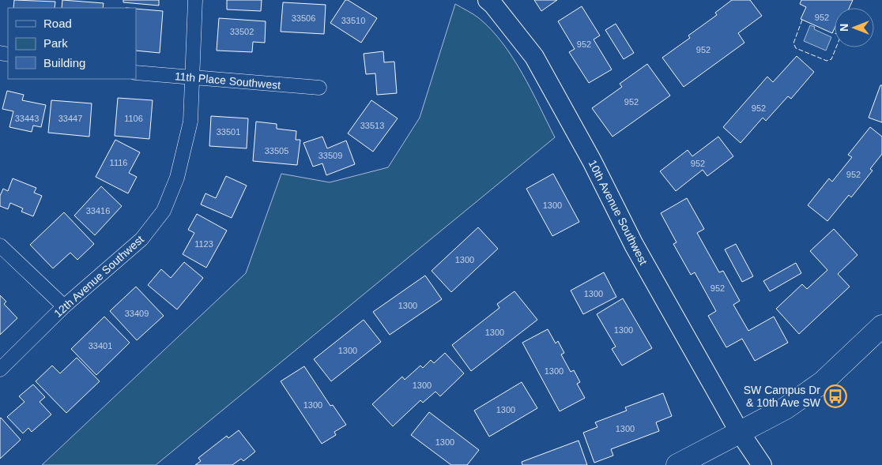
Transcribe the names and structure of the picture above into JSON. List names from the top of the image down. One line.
{"streets":{"street":["11th Place Southwest","10th Avenue Southwest","12th Avenue Southwest"]},"crossings":[["11th Place Southwest","12th Avenue Southwest"]],"places":{"bus stop":["SW Campus Dr & 10th Ave SW"]},"house_numbers":["952","33506","33510","33502","952","952","952","952","33443","33447","1106","33513","33501","33505","33509","1116","952","952","1300","33416","1123","1300","952","1300","1300","33409","1300","1300","33401","1300","1300","1300","1300","1300","1300","1300"],"legend":["Road","Park","Building"],"north":"left"}
